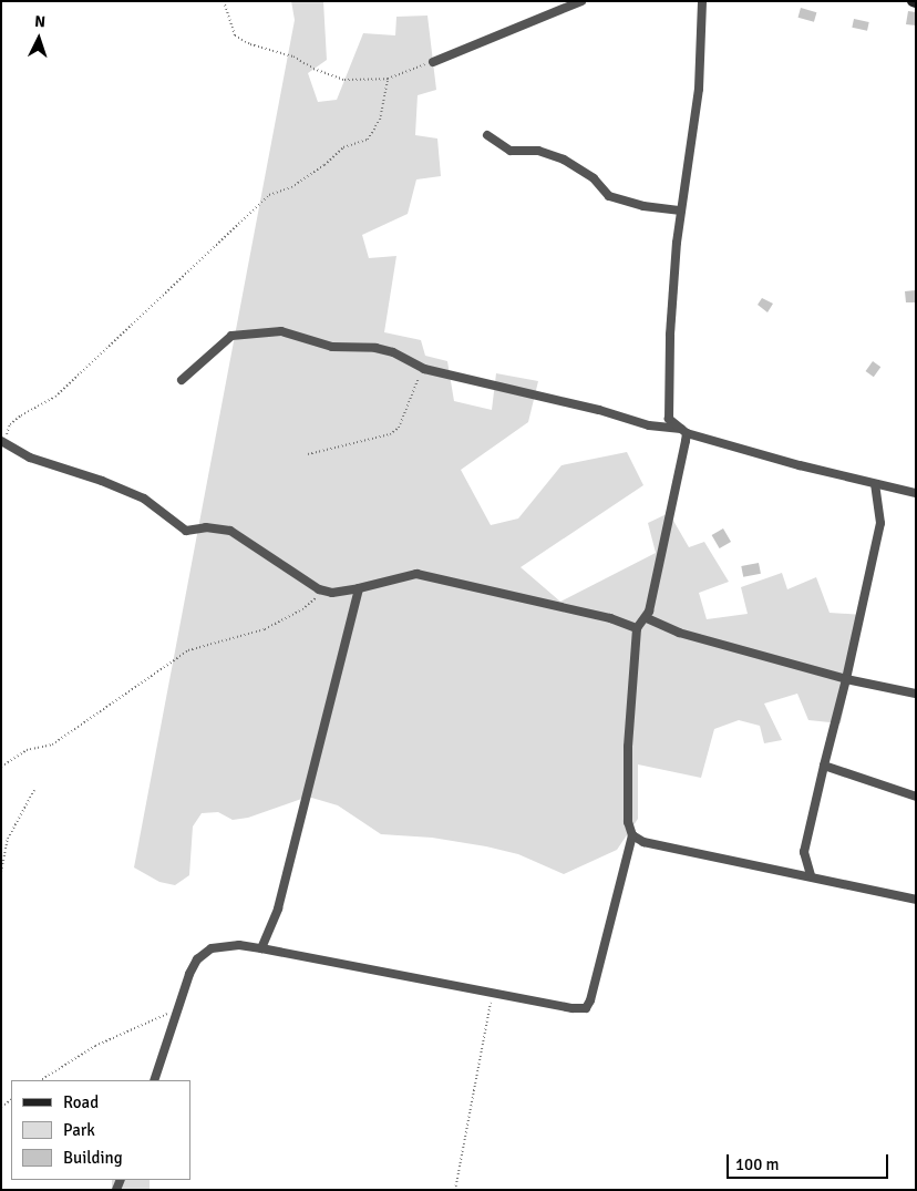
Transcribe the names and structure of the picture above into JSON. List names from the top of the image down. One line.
{"legend":["Road","Park","Building"],"scale_bar":"100 m","north":"top"}
